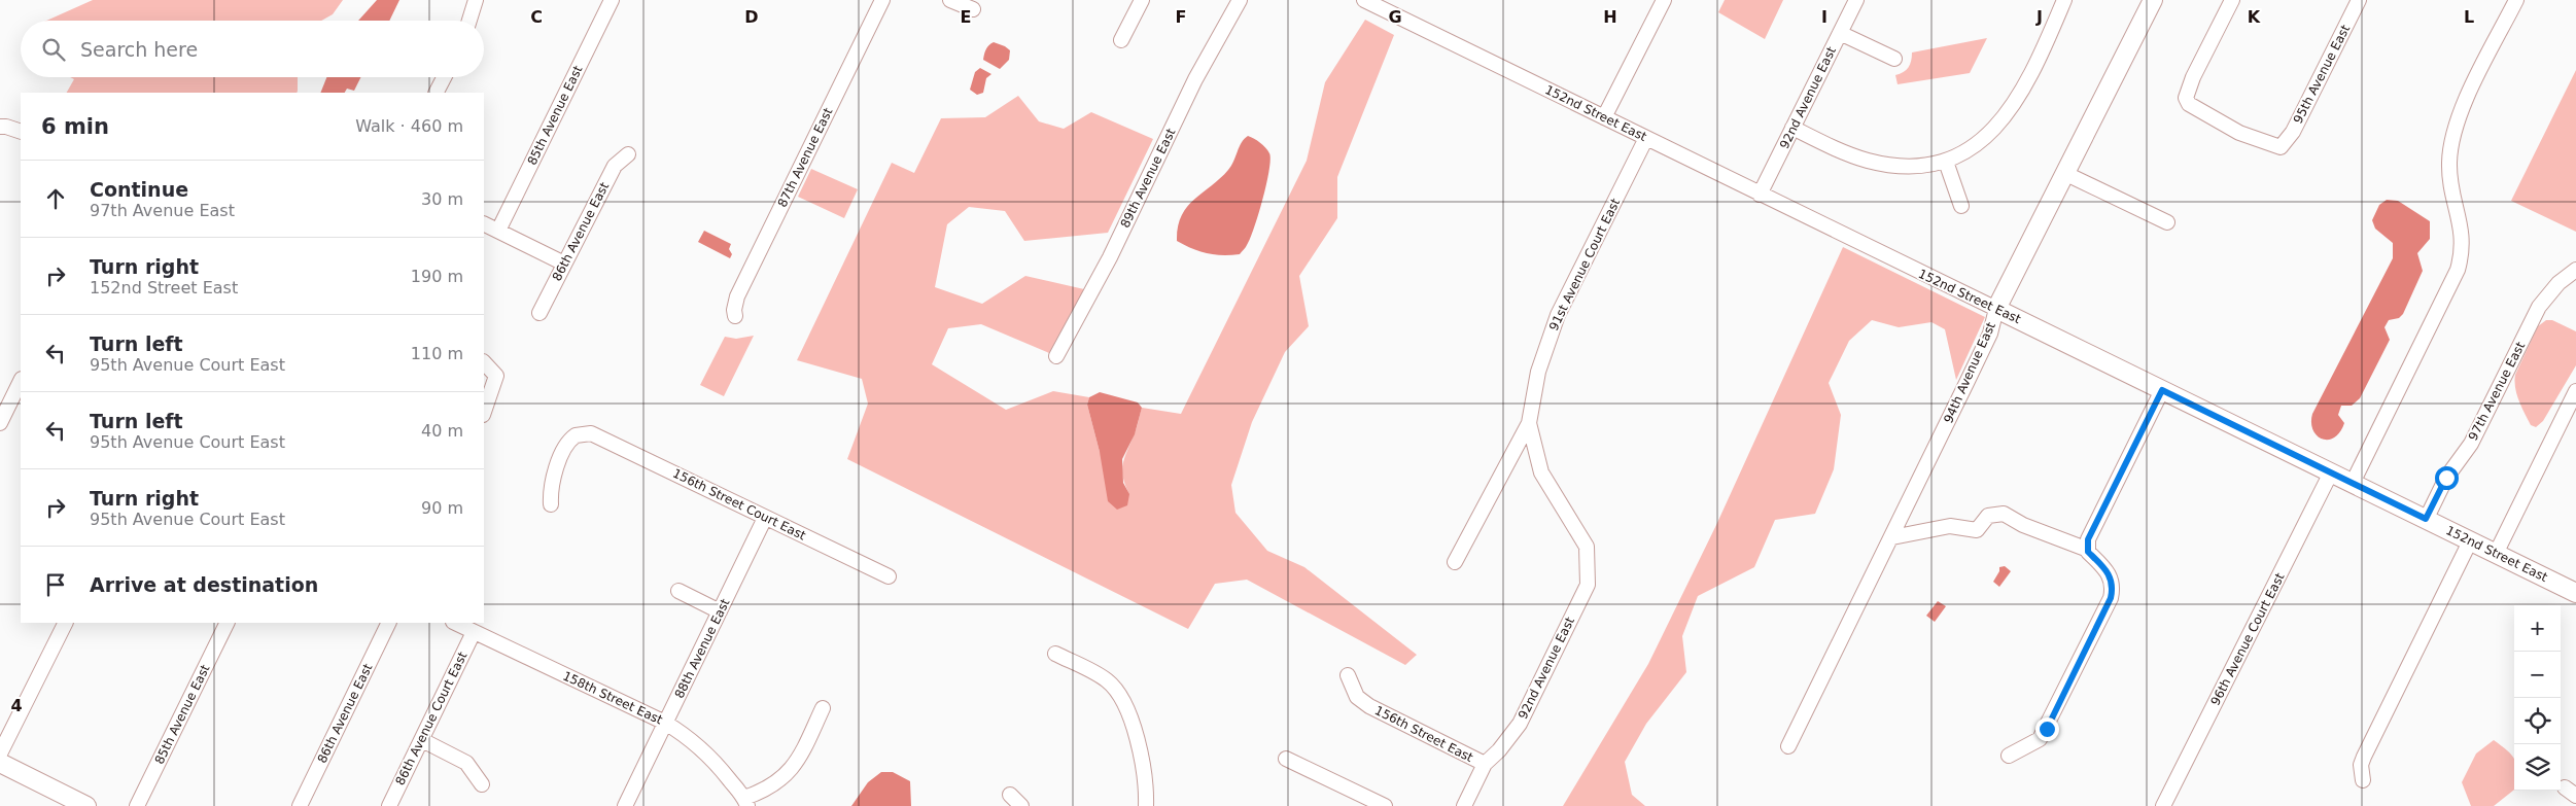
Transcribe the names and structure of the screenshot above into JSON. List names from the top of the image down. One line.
{"streets":{"main road":["152nd Street East","94th Avenue East"],"street":["95th Avenue East","92nd Avenue East","85th Avenue East","87th Avenue East","89th Avenue East","86th Avenue East","91st Avenue Court East","97th Avenue East","156th Street Court East","96th Avenue Court East","88th Avenue East","158th Street East","86th Avenue Court East","156th Street East"]},"crossings":[["92nd Avenue East","152nd Street East"],["92nd Avenue East","91st Avenue Court East"],["92nd Avenue East","156th Street East"],["152nd Street East","91st Avenue Court East"],["152nd Street East","94th Avenue East"],["152nd Street East","97th Avenue East"],["152nd Street East","96th Avenue Court East"],["156th Street Court East","88th Avenue East"],["88th Avenue East","158th Street East"],["158th Street East","86th Avenue Court East"]],"page":{"search":"Search here","heading":["6 min","Walk · 460 m"],"list":[["Continue","97th Avenue East","30 m"],["Turn right","152nd Street East","190 m"],["Turn left","95th Avenue Court East","110 m"],["Turn left","95th Avenue Court East","40 m"],["Turn right","95th Avenue Court East","90 m"],"Arrive at destination"],"map_buttons":["+","−"]},"grid":{"columns":["C","D","E","F","G","H","I","J","K","L"],"rows":["4"]}}
